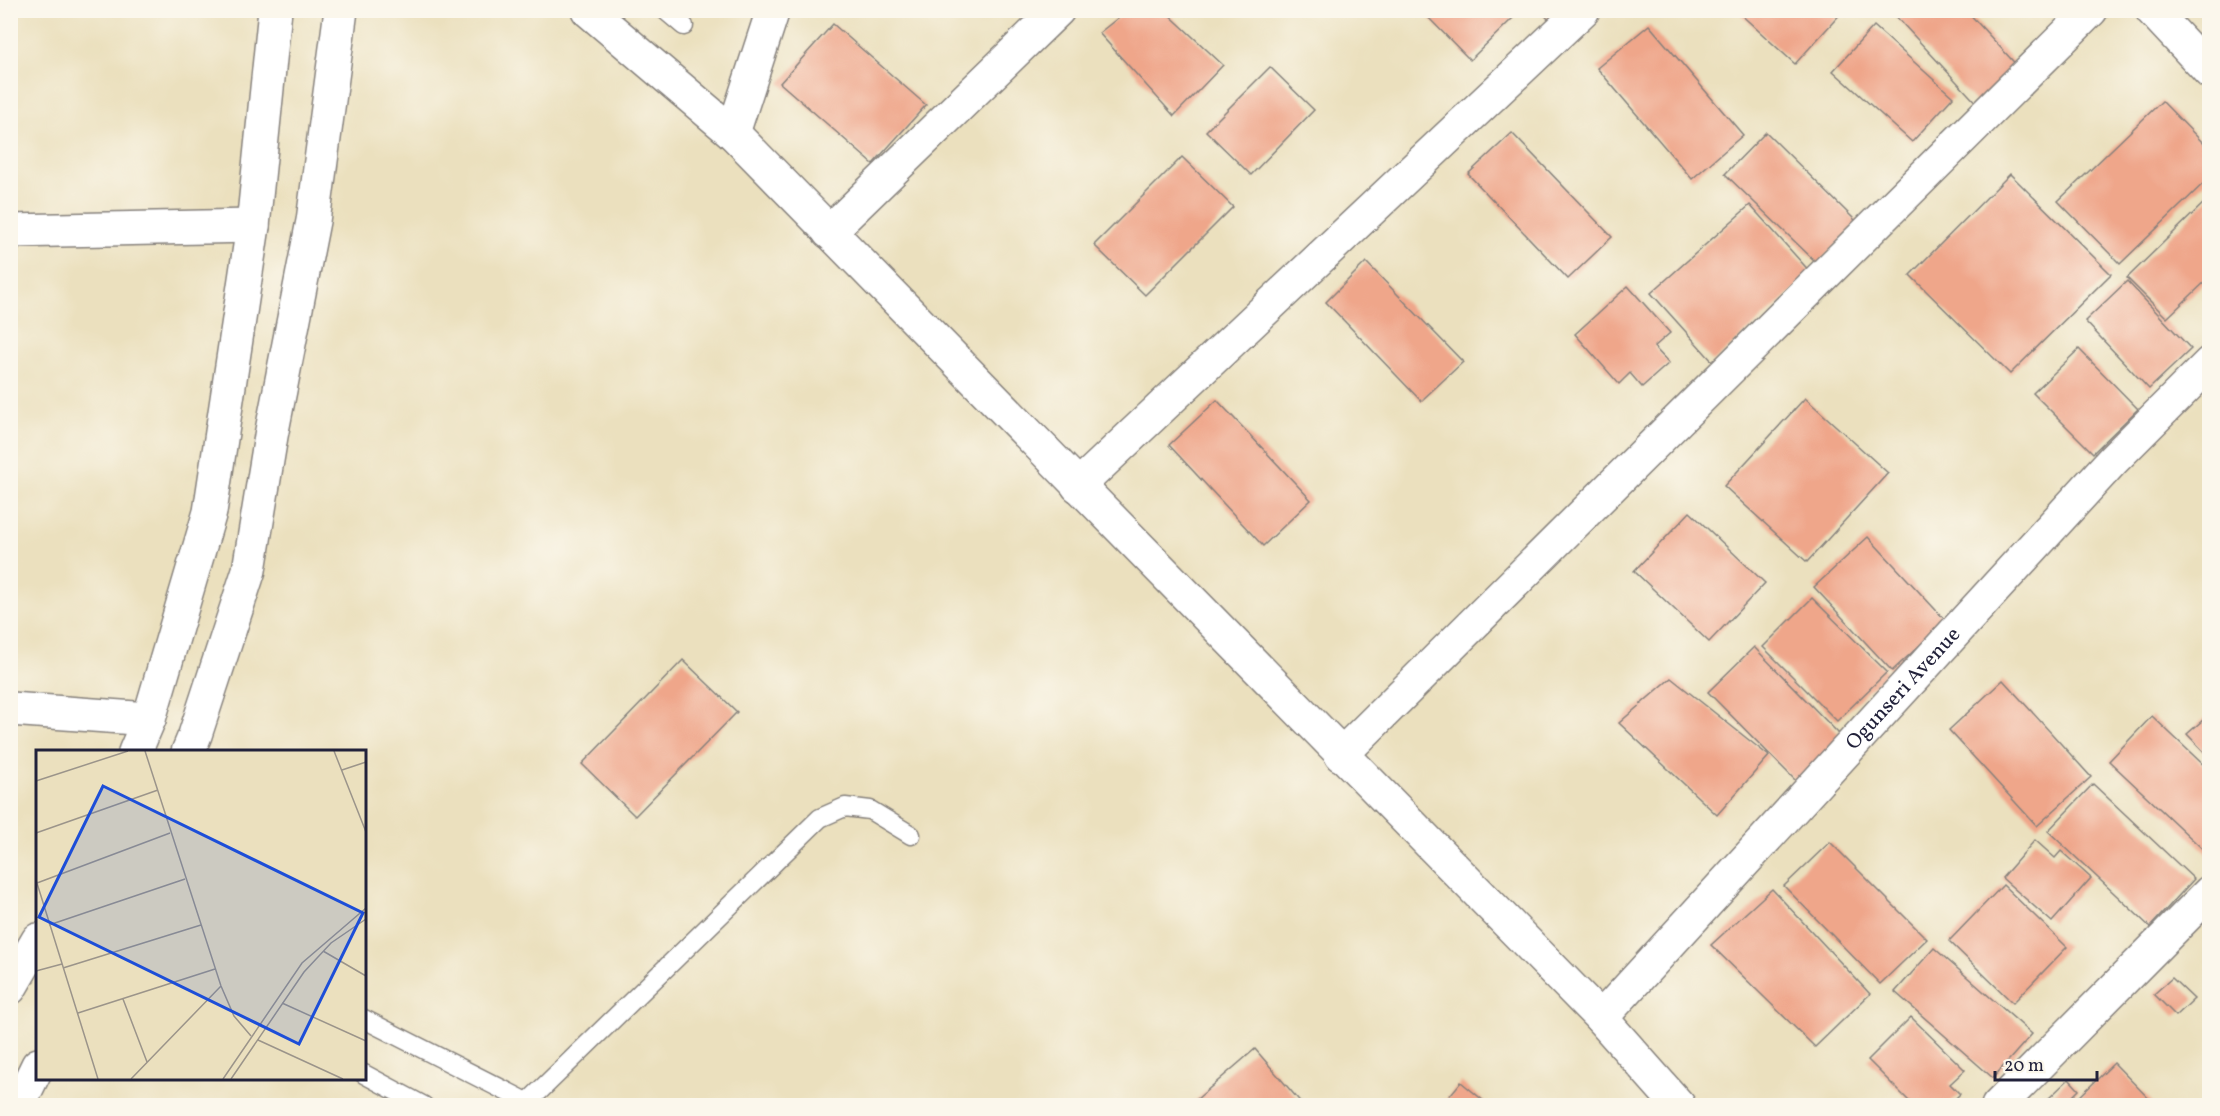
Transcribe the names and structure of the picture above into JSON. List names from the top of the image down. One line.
{"streets":{"street":["Ogunseri Avenue"]},"scale_bar":"20 m"}
